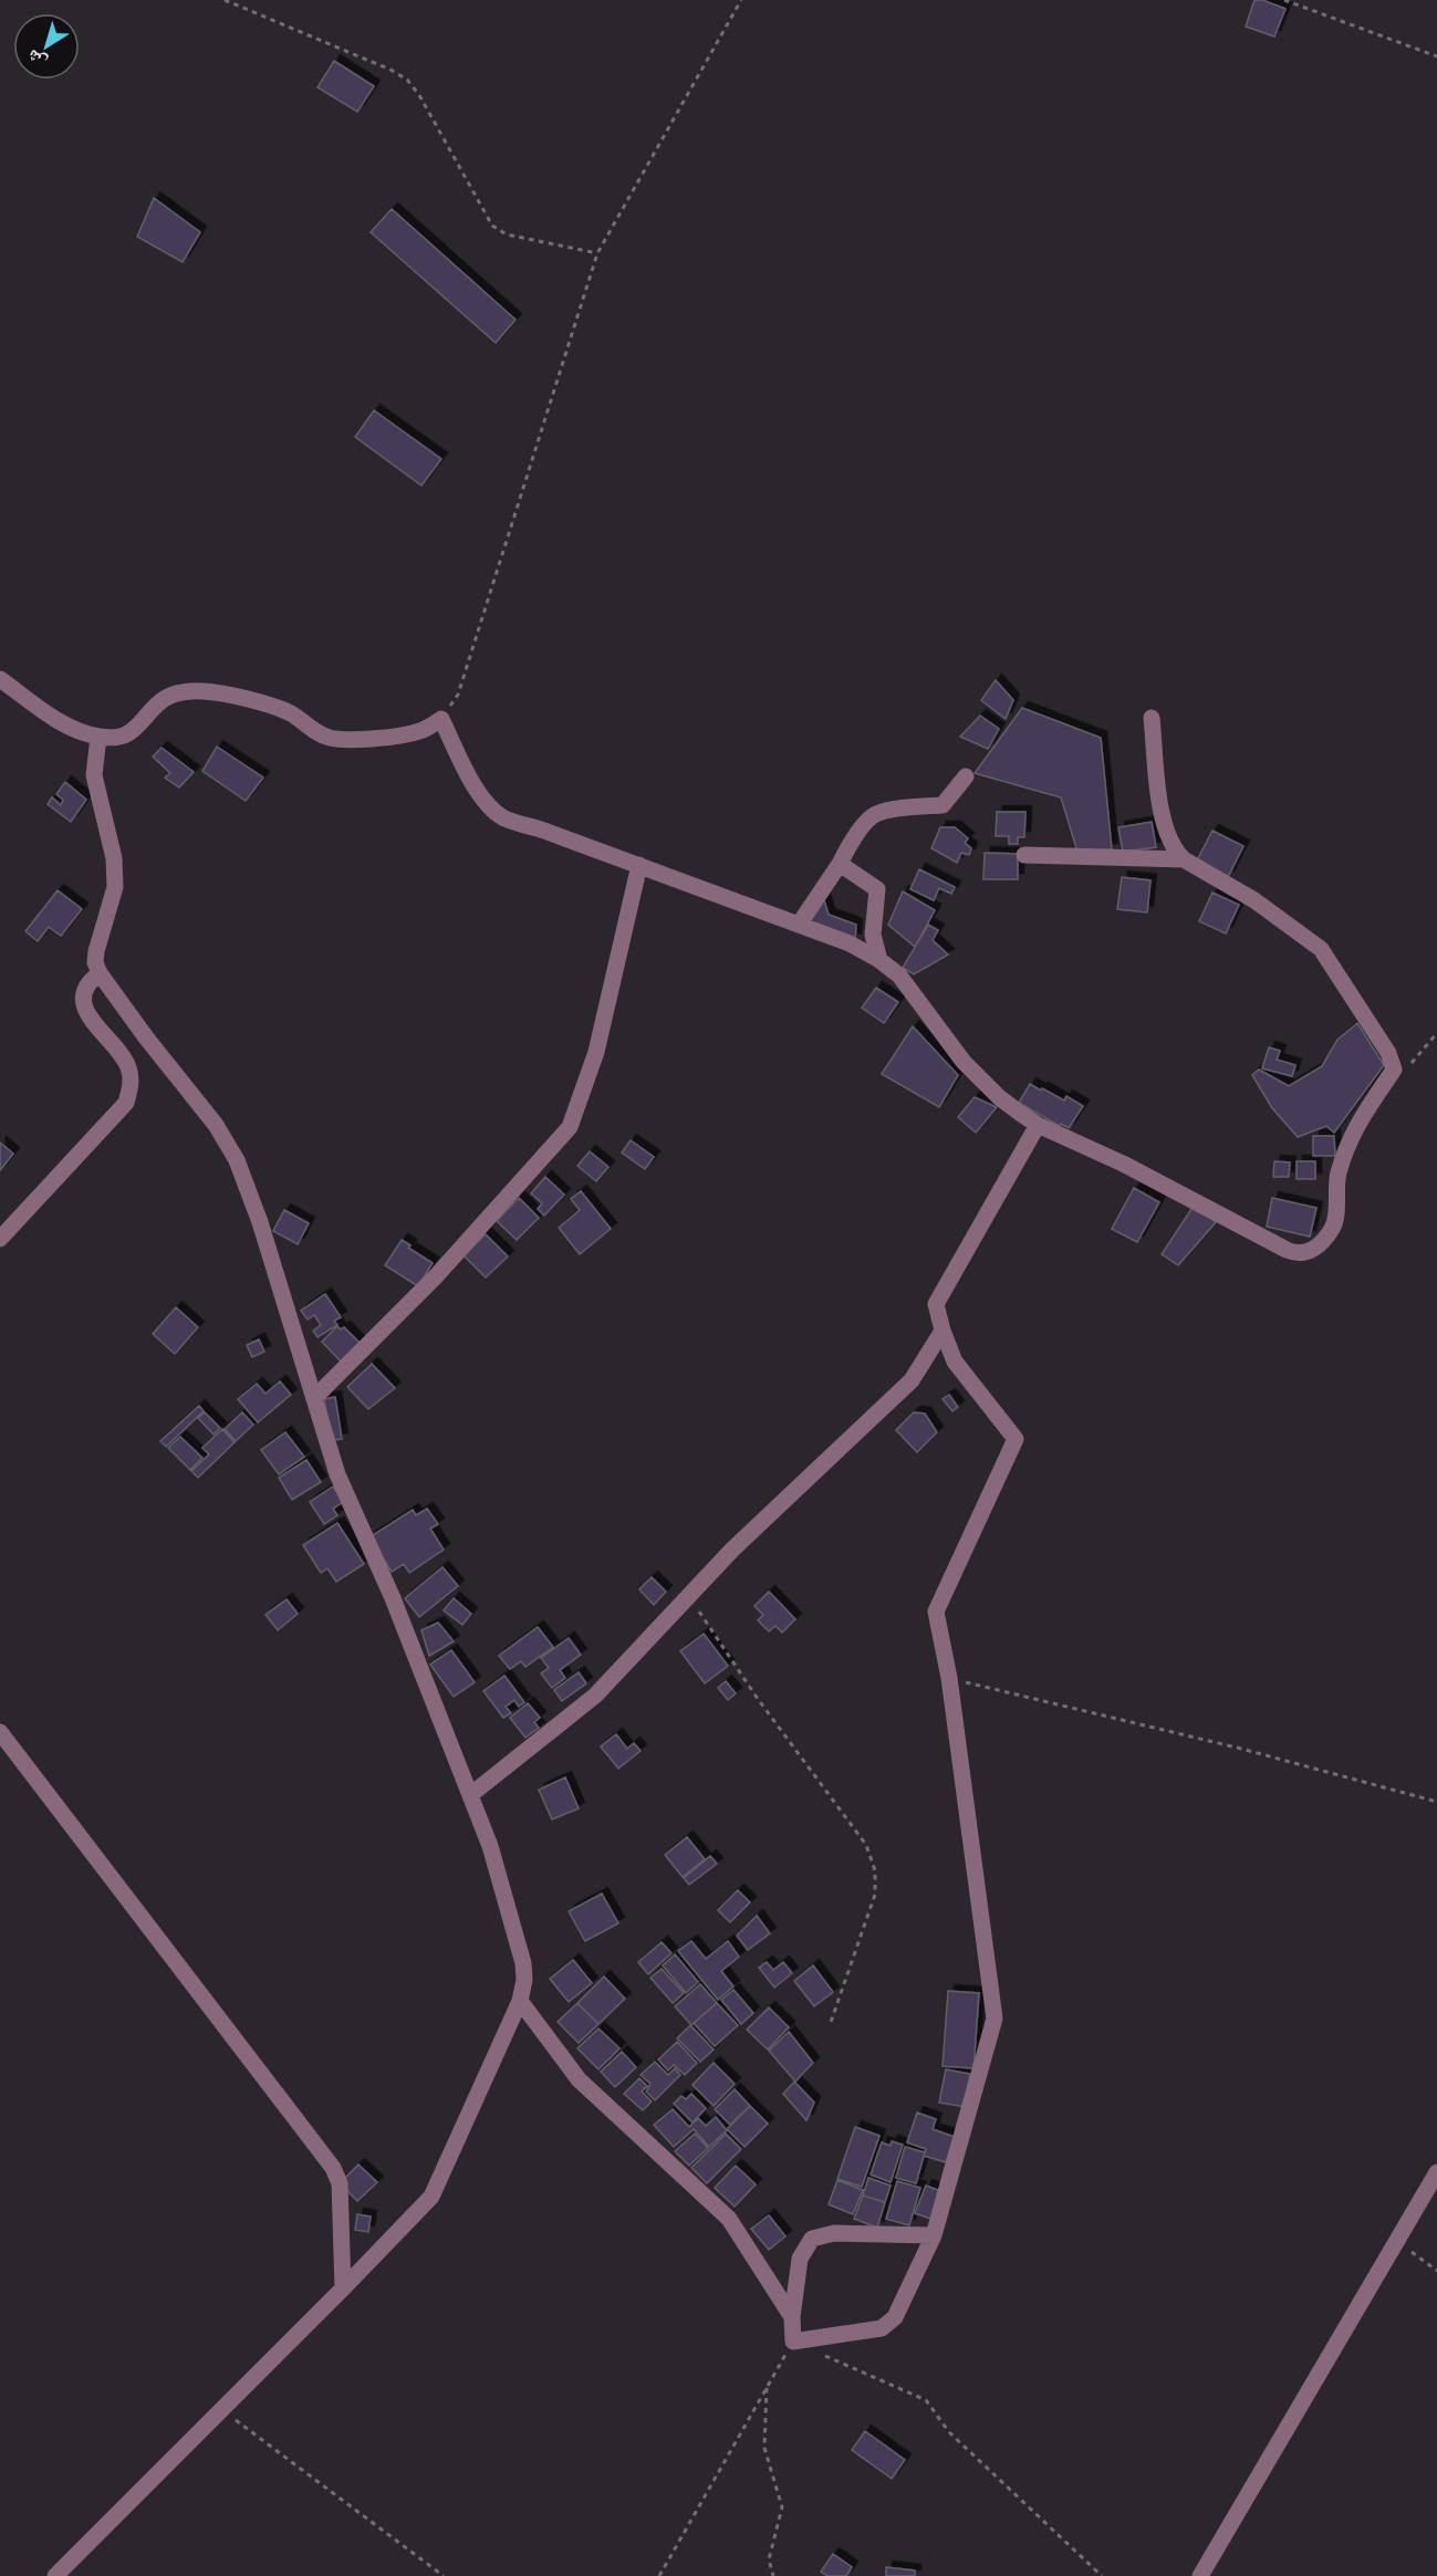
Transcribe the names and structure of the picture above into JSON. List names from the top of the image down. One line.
{"north":"bottom left"}
